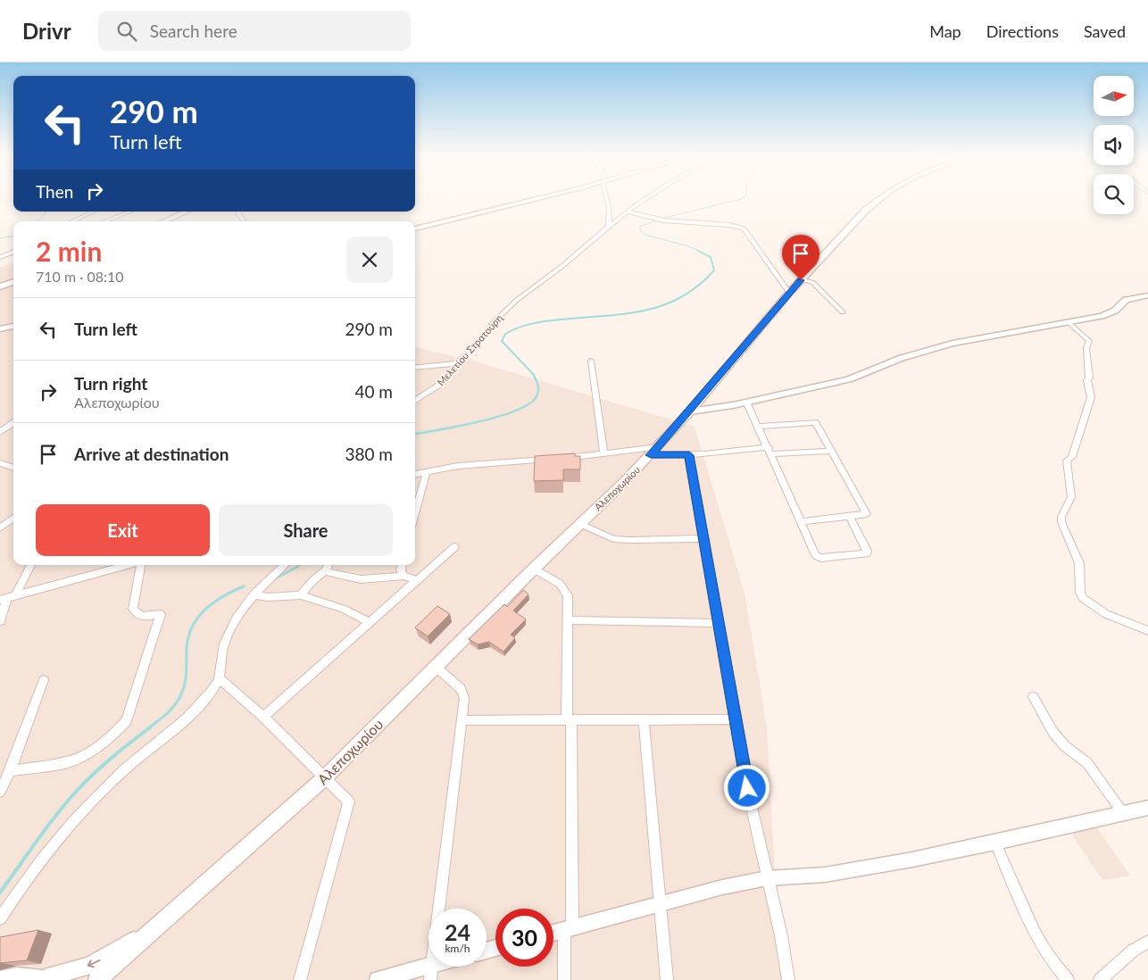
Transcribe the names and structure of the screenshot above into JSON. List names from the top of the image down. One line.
{"streets":{"main road":["Αλεποχωρίου"],"street":["Μελετίου Στρατούρη"]},"north":"right","page":{"header":"Drivr","search":"Search here","nav":["Map","Directions","Saved"],"turn":["290 m","Turn left"],"then":"Then","heading":["2 min","710 m · 08:10"],"list":[{"name":"Turn left","value":"290 m"},{"name":"Turn right","note":"Αλεποχωρίου","value":"40 m"},{"name":"Arrive at destination","value":"380 m"}],"buttons":["Exit","Share"],"speed":"24 km/h","limit":"30"}}
